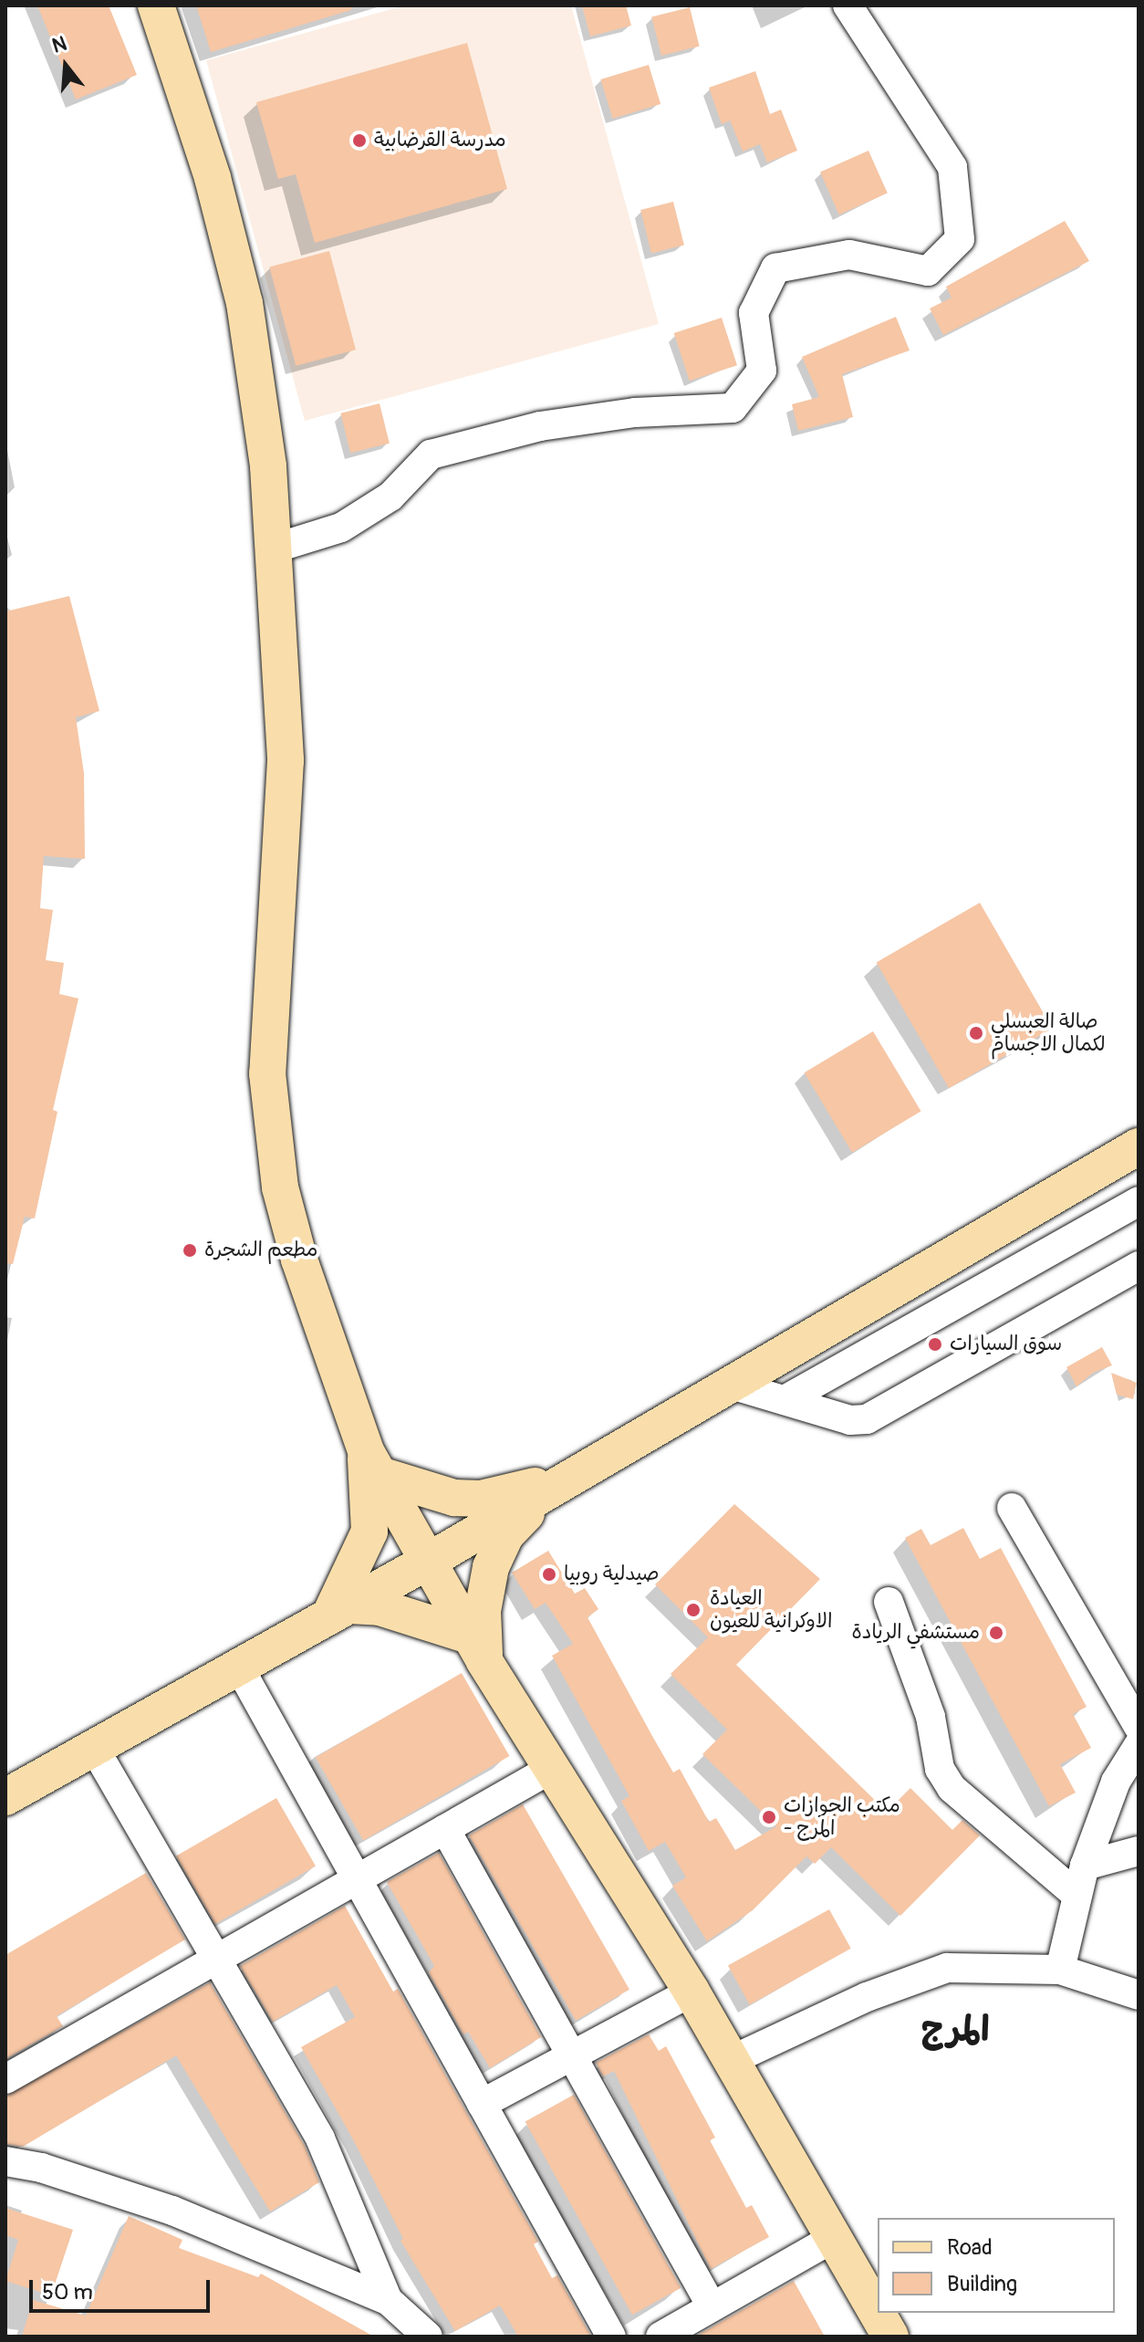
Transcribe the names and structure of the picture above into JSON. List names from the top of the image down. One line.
{"districts":["المرج"],"places":["مدرسة القرضابية","صالة العبسلي لكمال الاجسام","مطعم الشجرة","سوق السيارات","صيدلية روبيا","العيادة الاوكرانية للعيون","مستشفي الريادة","مكتب الجوازات - المرج"],"legend":["Road","Building"],"scale_bar":"50 m","north":"top"}
